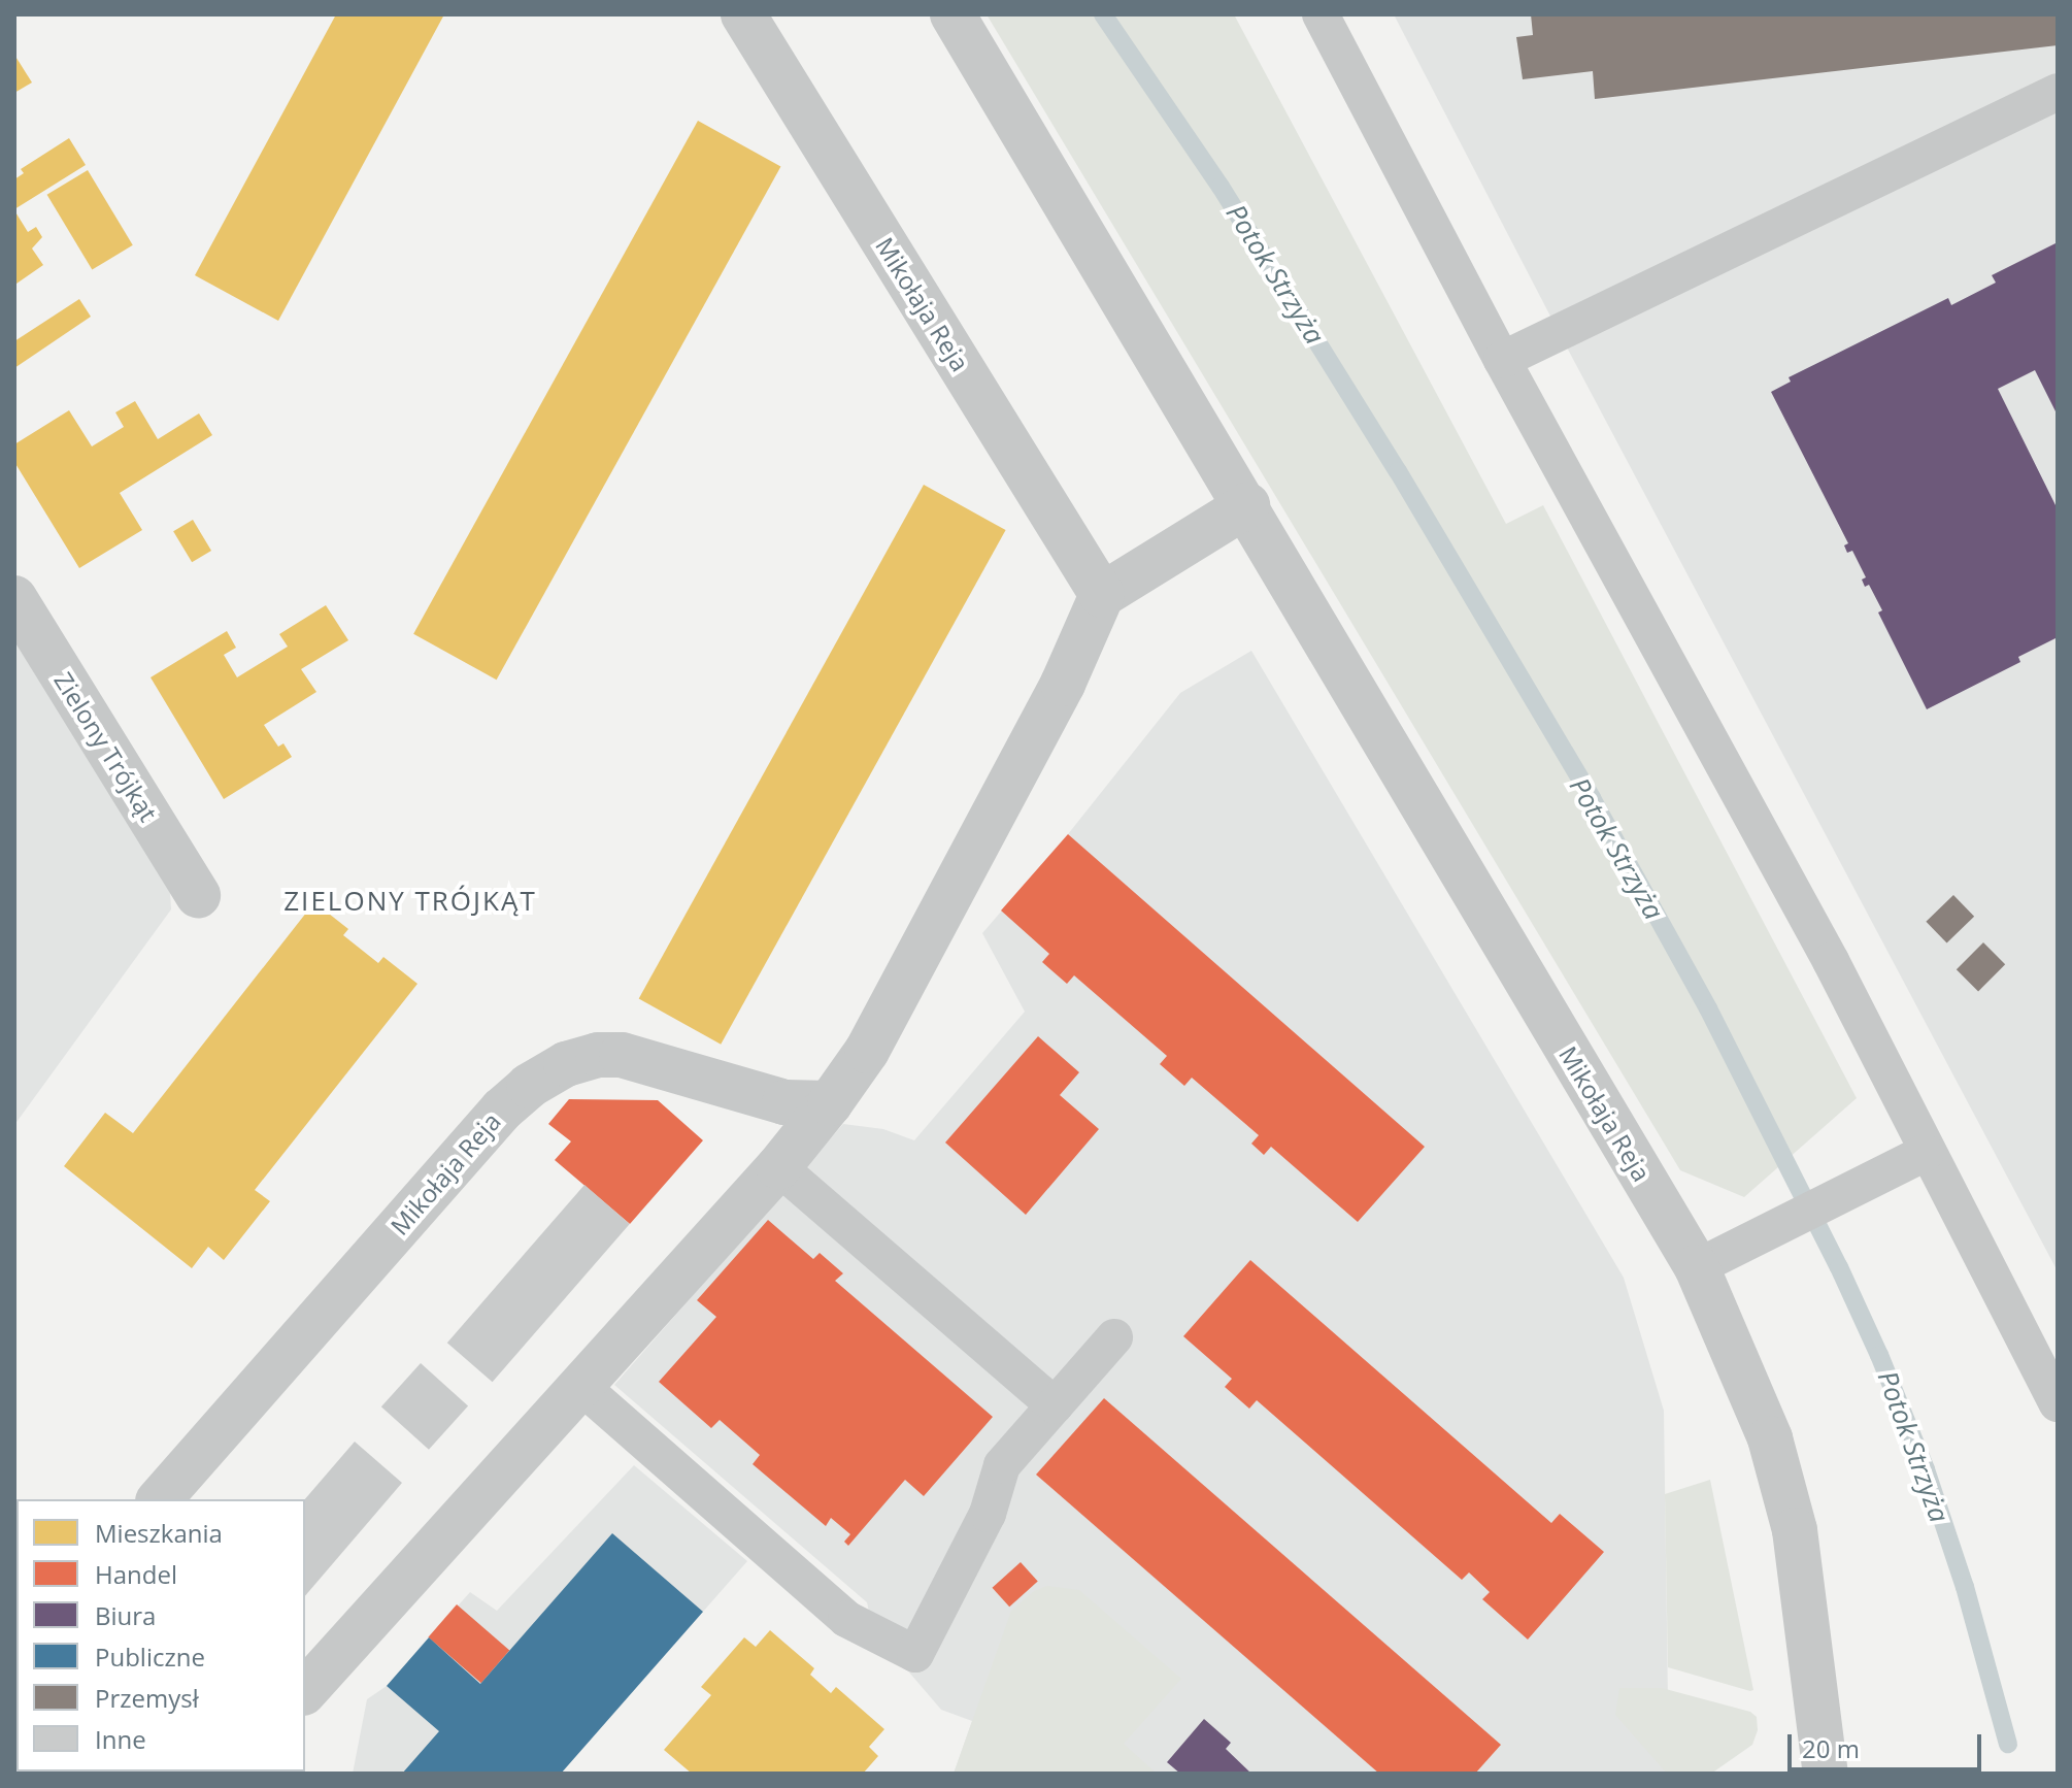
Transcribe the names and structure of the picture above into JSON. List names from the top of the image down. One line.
{"streets":{"street":["Mikołaja Reja","Zielony Trójkąt"]},"districts":["ZIELONY TRÓJKĄT"],"water":["Potok Strzyża"],"legend":["Mieszkania","Handel","Biura","Publiczne","Przemysł","Inne"],"scale_bar":"20 m"}
